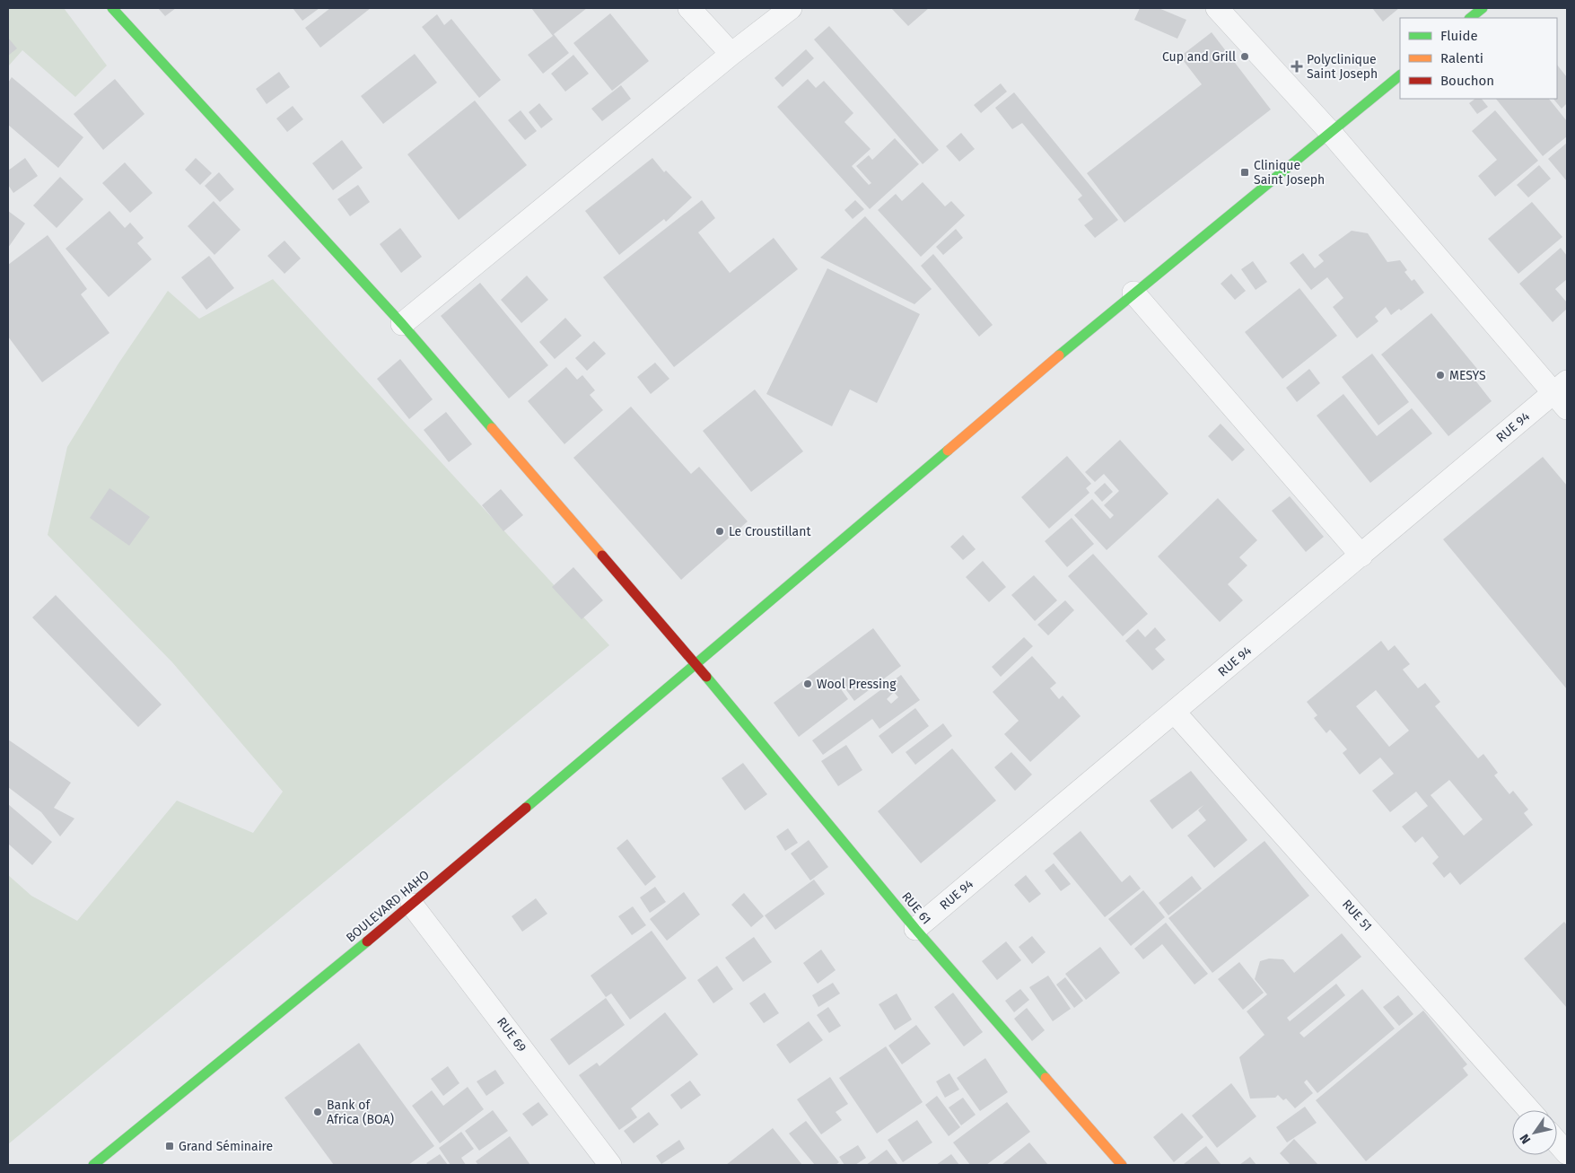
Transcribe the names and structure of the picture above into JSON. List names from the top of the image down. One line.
{"streets":{"main road":["BOULEVARD HAHO","RUE 61"],"street":["RUE 94","RUE 51","RUE 69"]},"crossings":[["RUE 94","RUE 61"],["RUE 94","RUE 51"],["BOULEVARD HAHO","RUE 61"],["BOULEVARD HAHO","RUE 69"]],"places":{"other":["Cup and Grill","MESYS","Le Croustillant","Wool Pressing","Bank of Africa (BOA)"],"health":["Polyclinique Saint Joseph"],"transit":["Clinique Saint Joseph","Grand Séminaire"]},"legend":["Fluide","Ralenti","Bouchon"],"north":"bottom left"}
